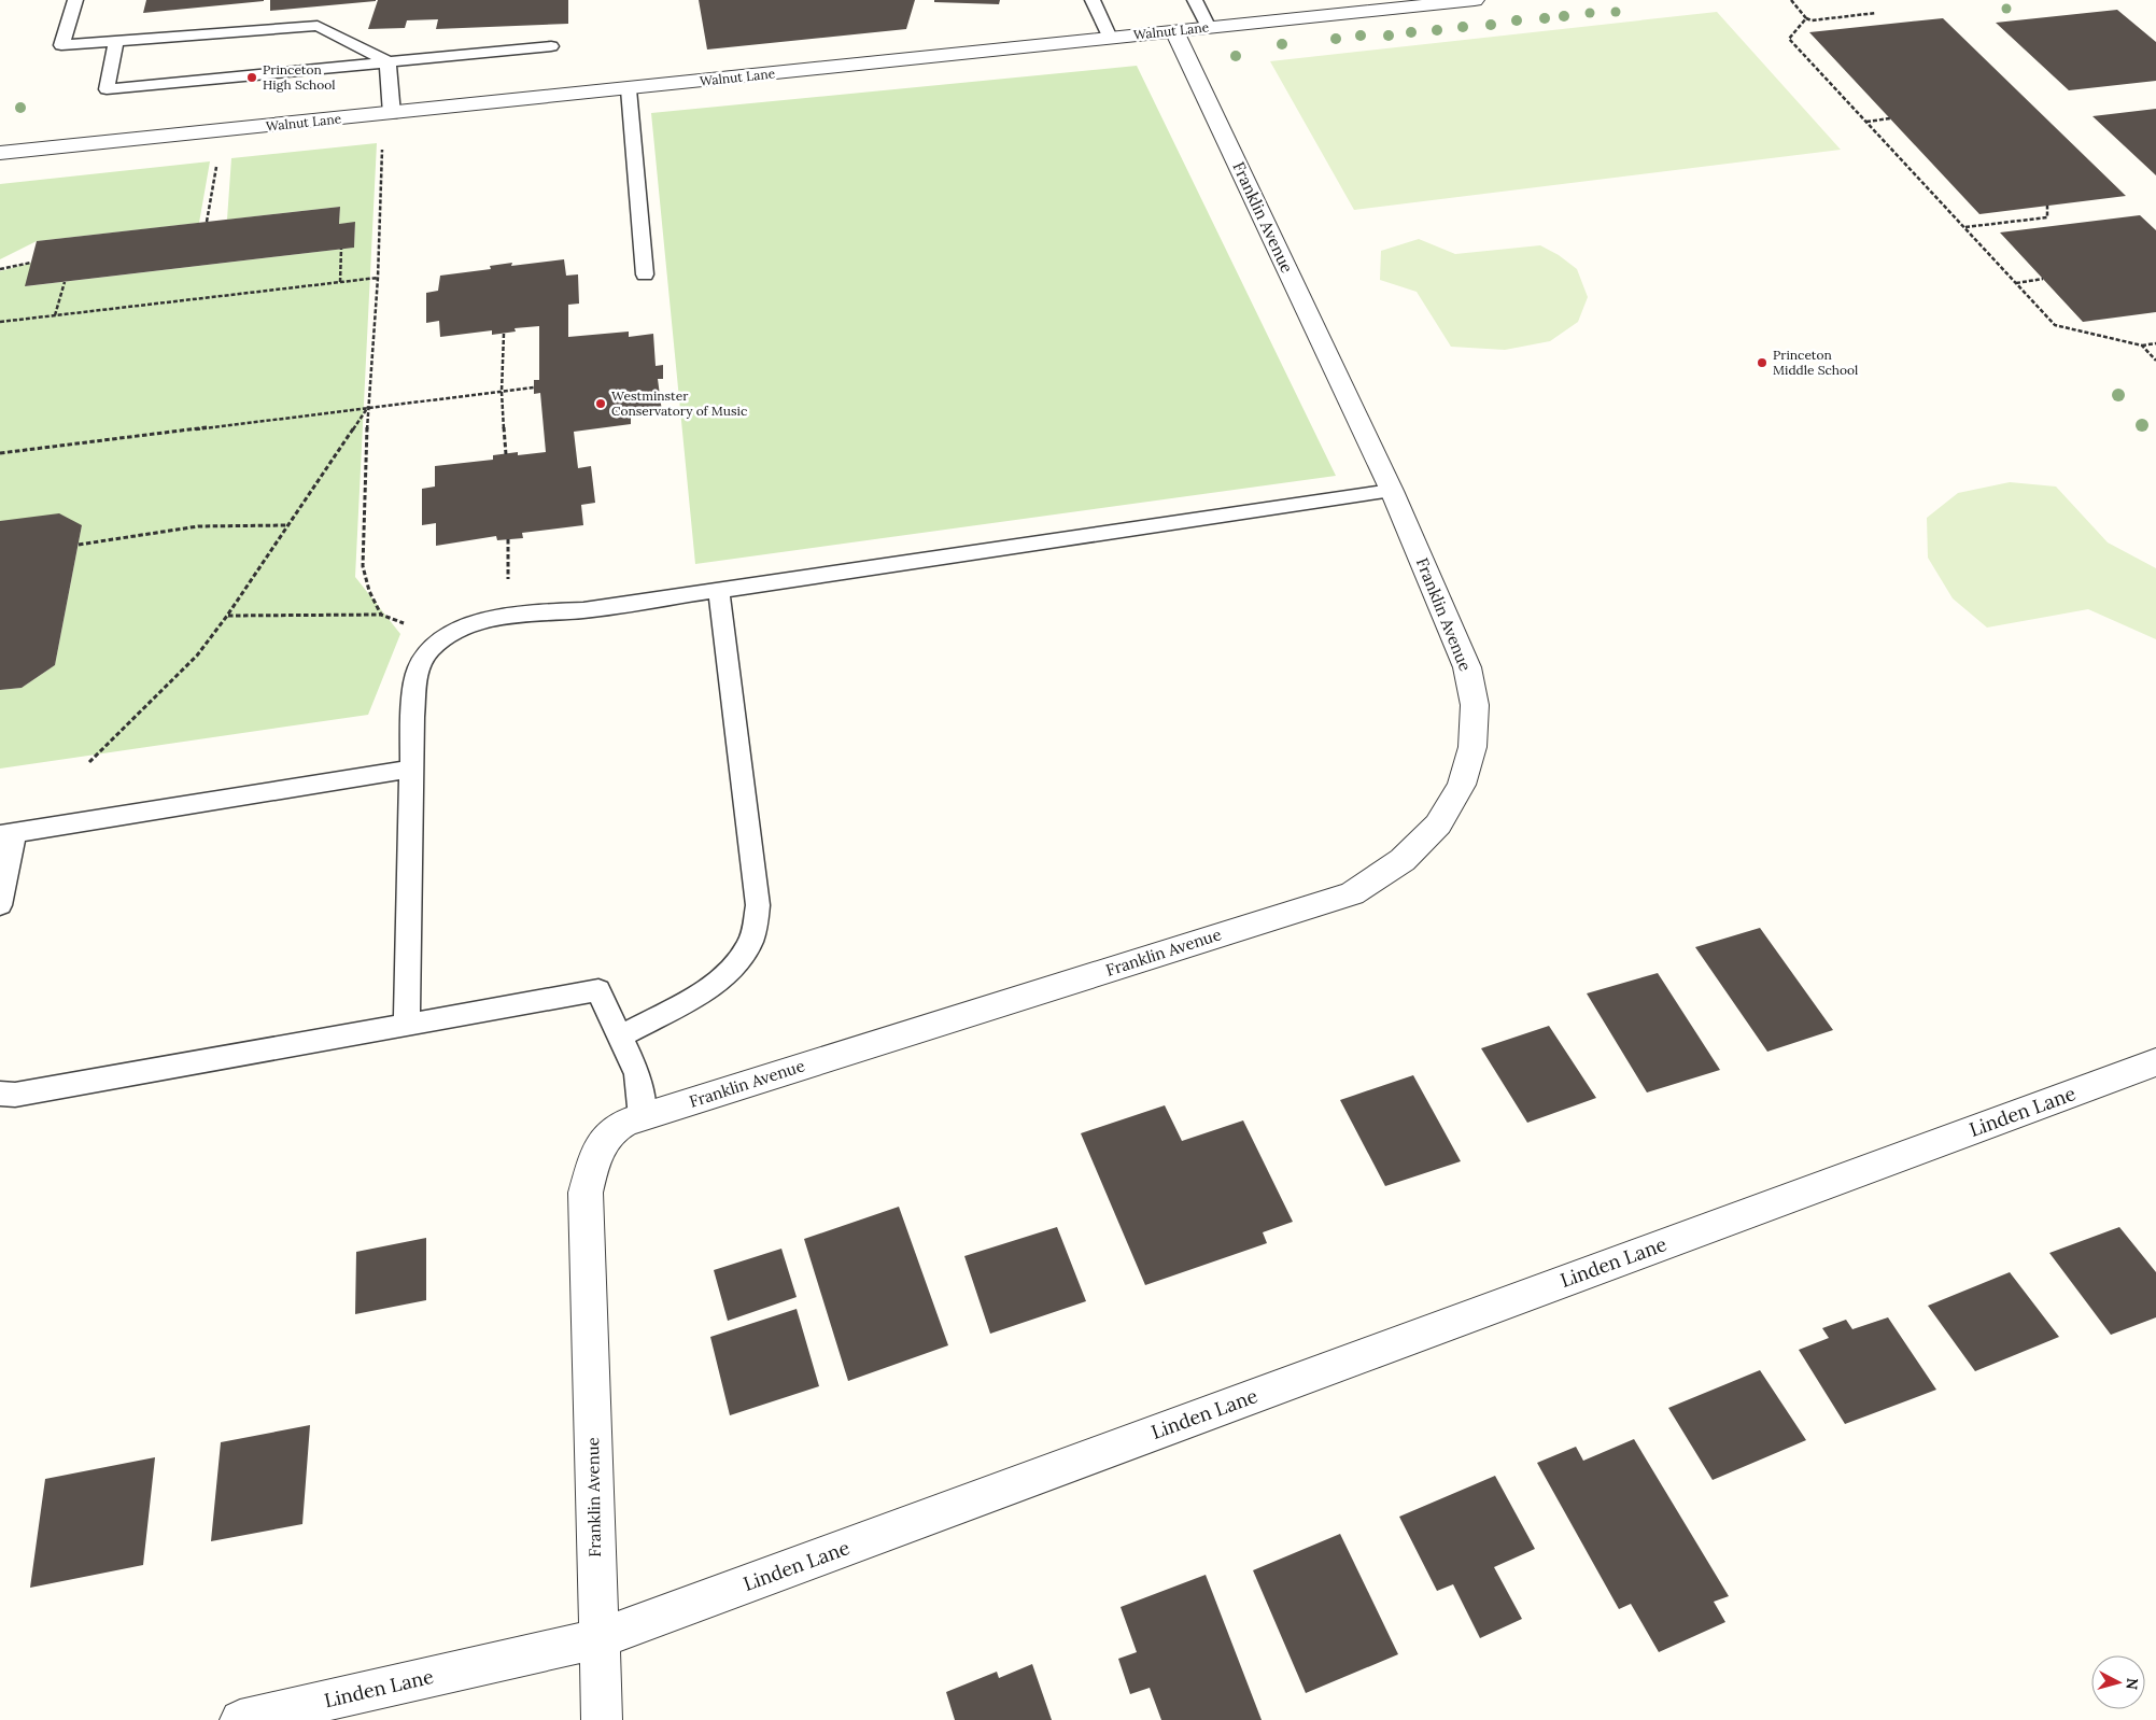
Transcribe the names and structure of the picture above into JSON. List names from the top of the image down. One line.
{"streets":{"street":["Walnut Lane","Franklin Avenue","Linden Lane"]},"crossings":[["Walnut Lane","Franklin Avenue"],["Franklin Avenue","Linden Lane"]],"places":["Princeton High School","Princeton Middle School","Westminster Conservatory of Music"],"north":"right"}
